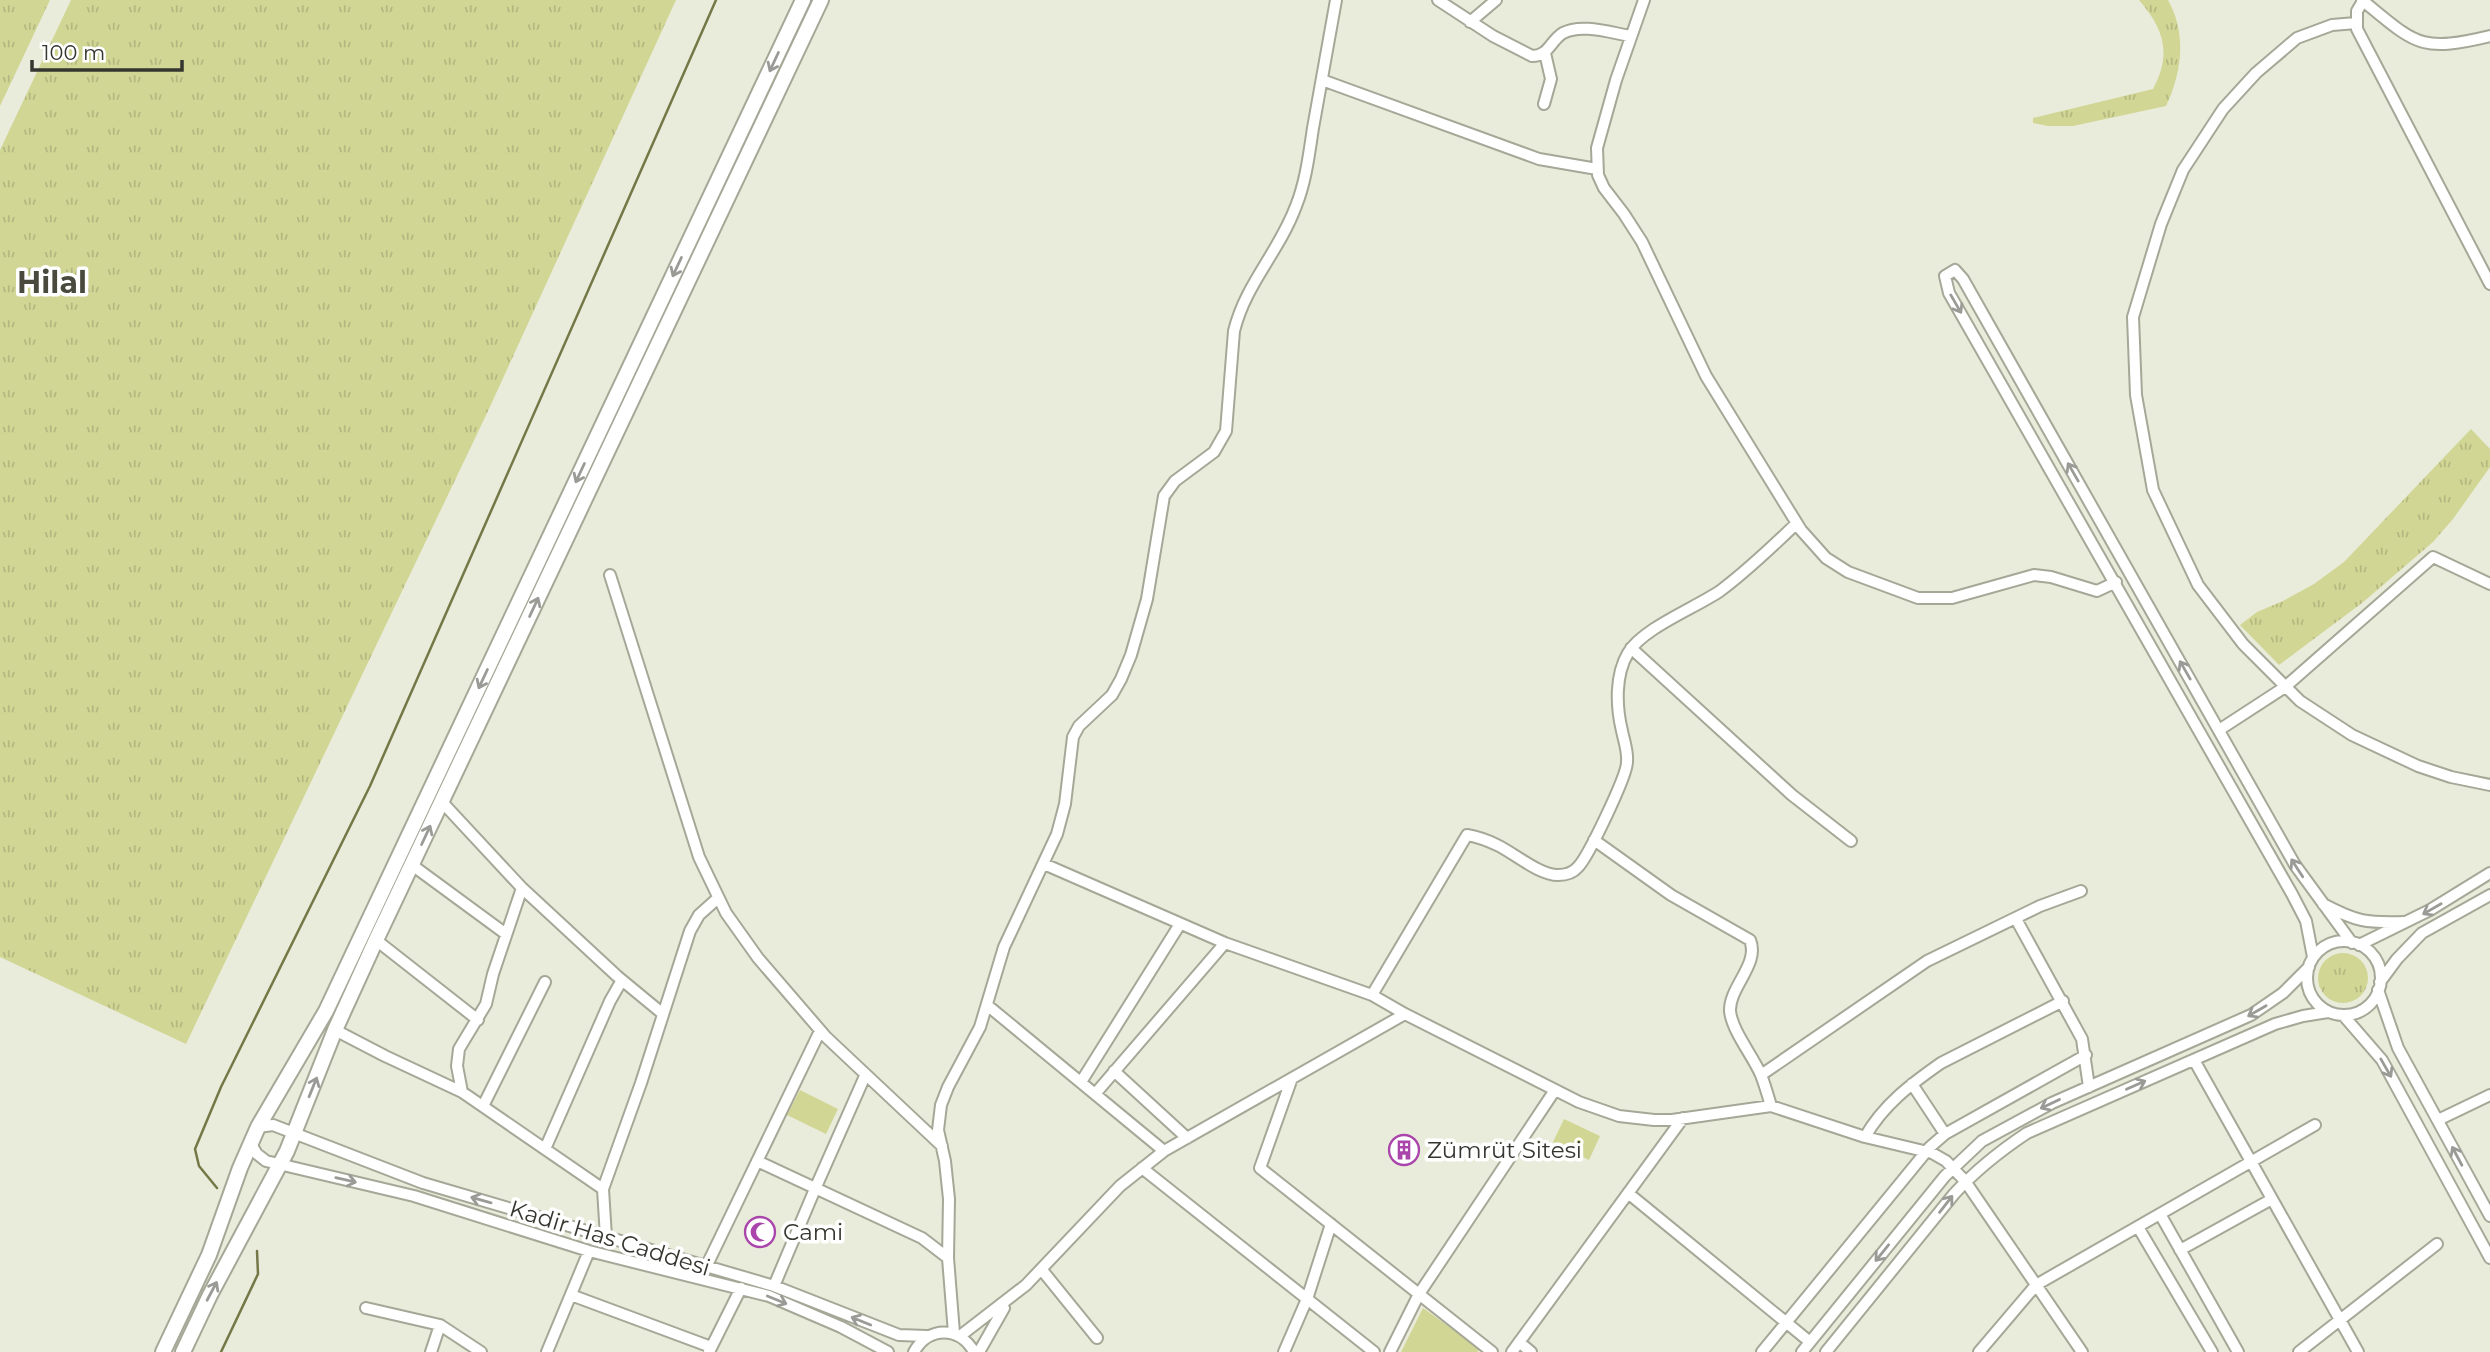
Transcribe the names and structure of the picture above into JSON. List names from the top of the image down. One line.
{"streets":{"street":["Kadir Has Caddesi"]},"districts":["Hilal"],"places":{"building":["Zümrüt Sitesi"],"mosque":["Cami"]},"scale_bar":"100 m"}
